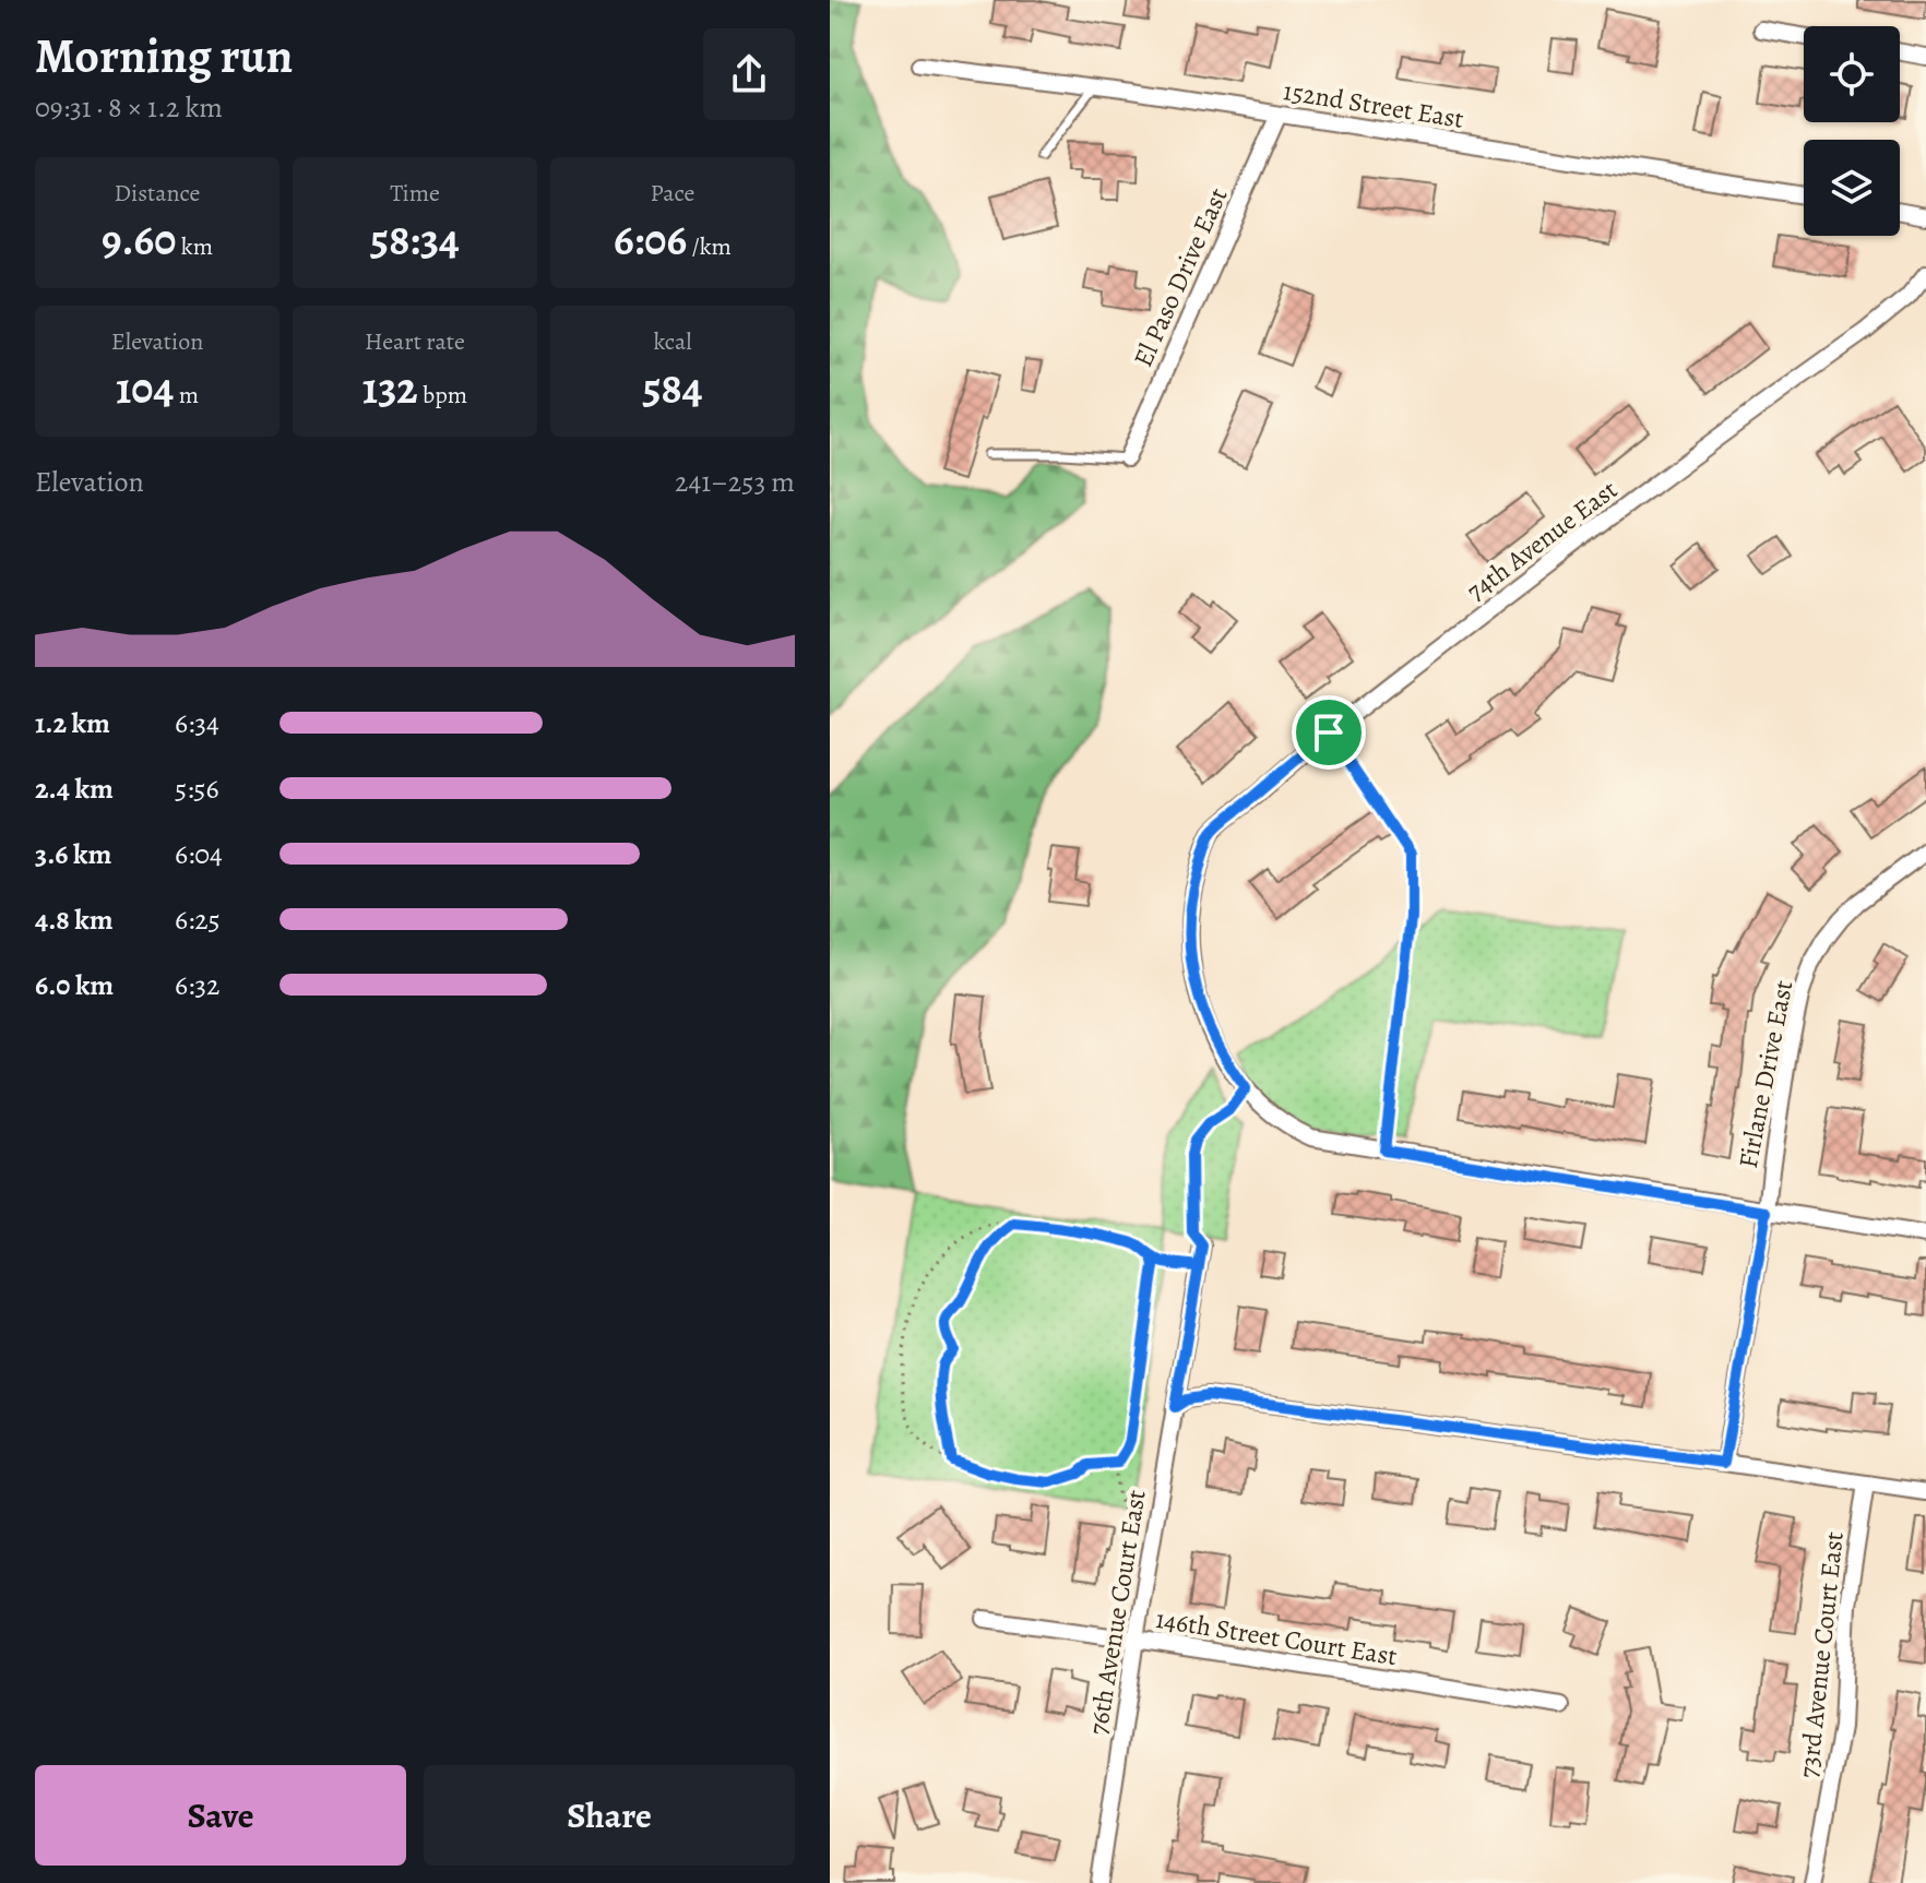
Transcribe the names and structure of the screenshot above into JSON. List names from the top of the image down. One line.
{"streets":{"street":["152nd Street East","El Paso Drive East","74th Avenue East","Firlane Drive East","76th Avenue Court East","146th Street Court East","73rd Avenue Court East"]},"crossings":[["152nd Street East","El Paso Drive East"],["74th Avenue East","Firlane Drive East"],["76th Avenue Court East","146th Street Court East"]],"page":{"heading":["Morning run","09:31 · 8 × 1.2 km"],"stats":[["Distance","9.60 km"],["Time","58:34"],["Pace","6:06 /km"],["Elevation","104 m"],["Heart rate","132 bpm"],["kcal","584"]],"chart":["Elevation","241–253 m"],"list":[{"name":"1.2 km","note":"6:34"},{"name":"2.4 km","note":"5:56"},{"name":"3.6 km","note":"6:04"},{"name":"4.8 km","note":"6:25"},{"name":"6.0 km","note":"6:32"}],"buttons":["Save","Share"]}}
